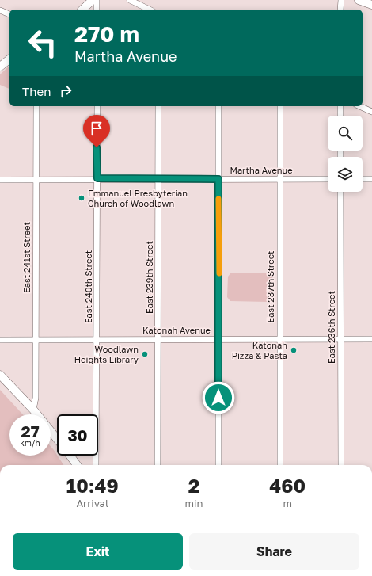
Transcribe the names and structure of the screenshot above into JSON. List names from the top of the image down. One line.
{"streets":{"street":["Martha Avenue","East 241st Street","East 239th Street","East 240th Street","East 237th Street","East 236th Street","Katonah Avenue"]},"crossings":[["Martha Avenue","East 241st Street"],["Martha Avenue","East 239th Street"],["Martha Avenue","East 240th Street"],["Martha Avenue","East 237th Street"],["East 241st Street","Katonah Avenue"],["East 239th Street","Katonah Avenue"],["East 240th Street","Katonah Avenue"],["East 237th Street","Katonah Avenue"],["East 236th Street","Katonah Avenue"]],"places":["Emmanuel Presbyterian Church of Woodlawn","Katonah Pizza & Pasta","Woodlawn Heights Library"],"page":{"turn":["270 m","Martha Avenue"],"then":"Then","speed":"27 km/h","limit":"30","eta":["10:49","Arrival","2","min","460","m"],"buttons":["Exit","Share"]}}
